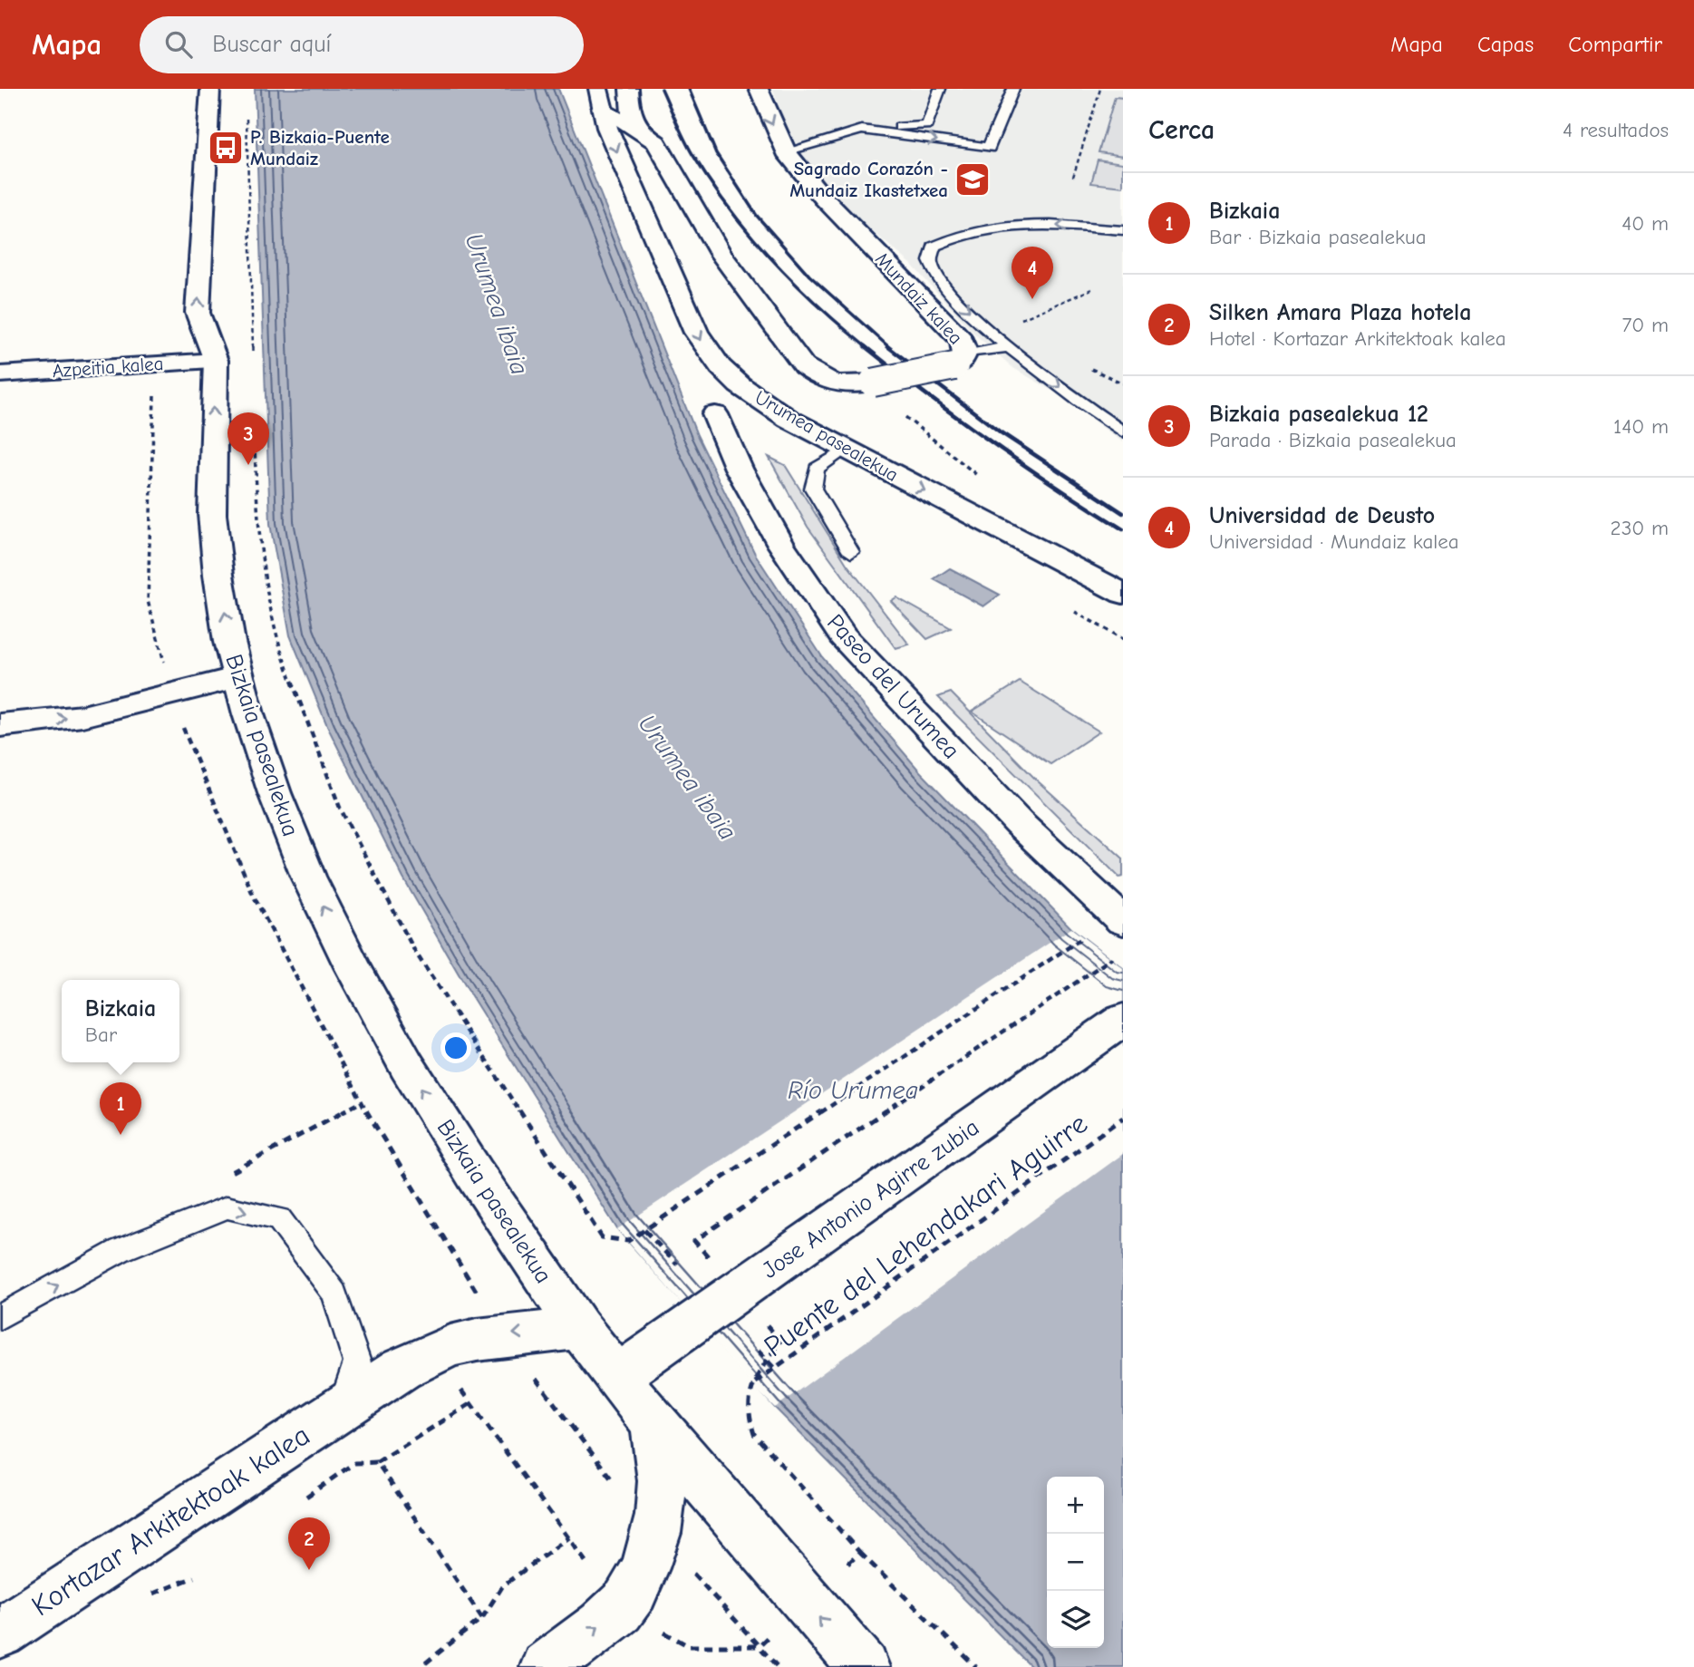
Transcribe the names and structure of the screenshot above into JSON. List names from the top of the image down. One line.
{"streets":{"main road":["Mundaiz kalea","Azpeitia kalea","Urumea pasealekua","Paseo del Urumea","Bizkaia pasealekua","Jose Antonio Agirre zubia","Kortazar Arkitektoak kalea"],"path":["Puente del Lehendakari Aguirre"]},"crossings":[["Mundaiz kalea","Urumea pasealekua"],["Azpeitia kalea","Bizkaia pasealekua"],["Bizkaia pasealekua","Jose Antonio Agirre zubia"],["Bizkaia pasealekua","Kortazar Arkitektoak kalea"]],"one_way":["Urumea pasealekua","Bizkaia pasealekua"],"water":["Urumea ibaia","Río Urumea"],"places":{"bus stop":["P. Bizkaia-Puente Mundaiz"],"school or university":["Sagrado Corazón - Mundaiz Ikastetxea"]},"page":{"header":"Mapa","search":"Buscar aquí","nav":["Mapa","Capas","Compartir"],"heading":["Cerca","4 resultados"],"list":[{"mark":"1","name":"Bizkaia","note":"Bar · Bizkaia pasealekua","value":"40 m"},{"mark":"2","name":"Silken Amara Plaza hotela","note":"Hotel · Kortazar Arkitektoak kalea","value":"70 m"},{"mark":"3","name":"Bizkaia pasealekua 12","note":"Parada · Bizkaia pasealekua","value":"140 m"},{"mark":"4","name":"Universidad de Deusto","note":"Universidad · Mundaiz kalea","value":"230 m"}],"pins":["4","3","1","2"],"popup":["Bizkaia","Bar"],"map_buttons":["+","−"]}}
